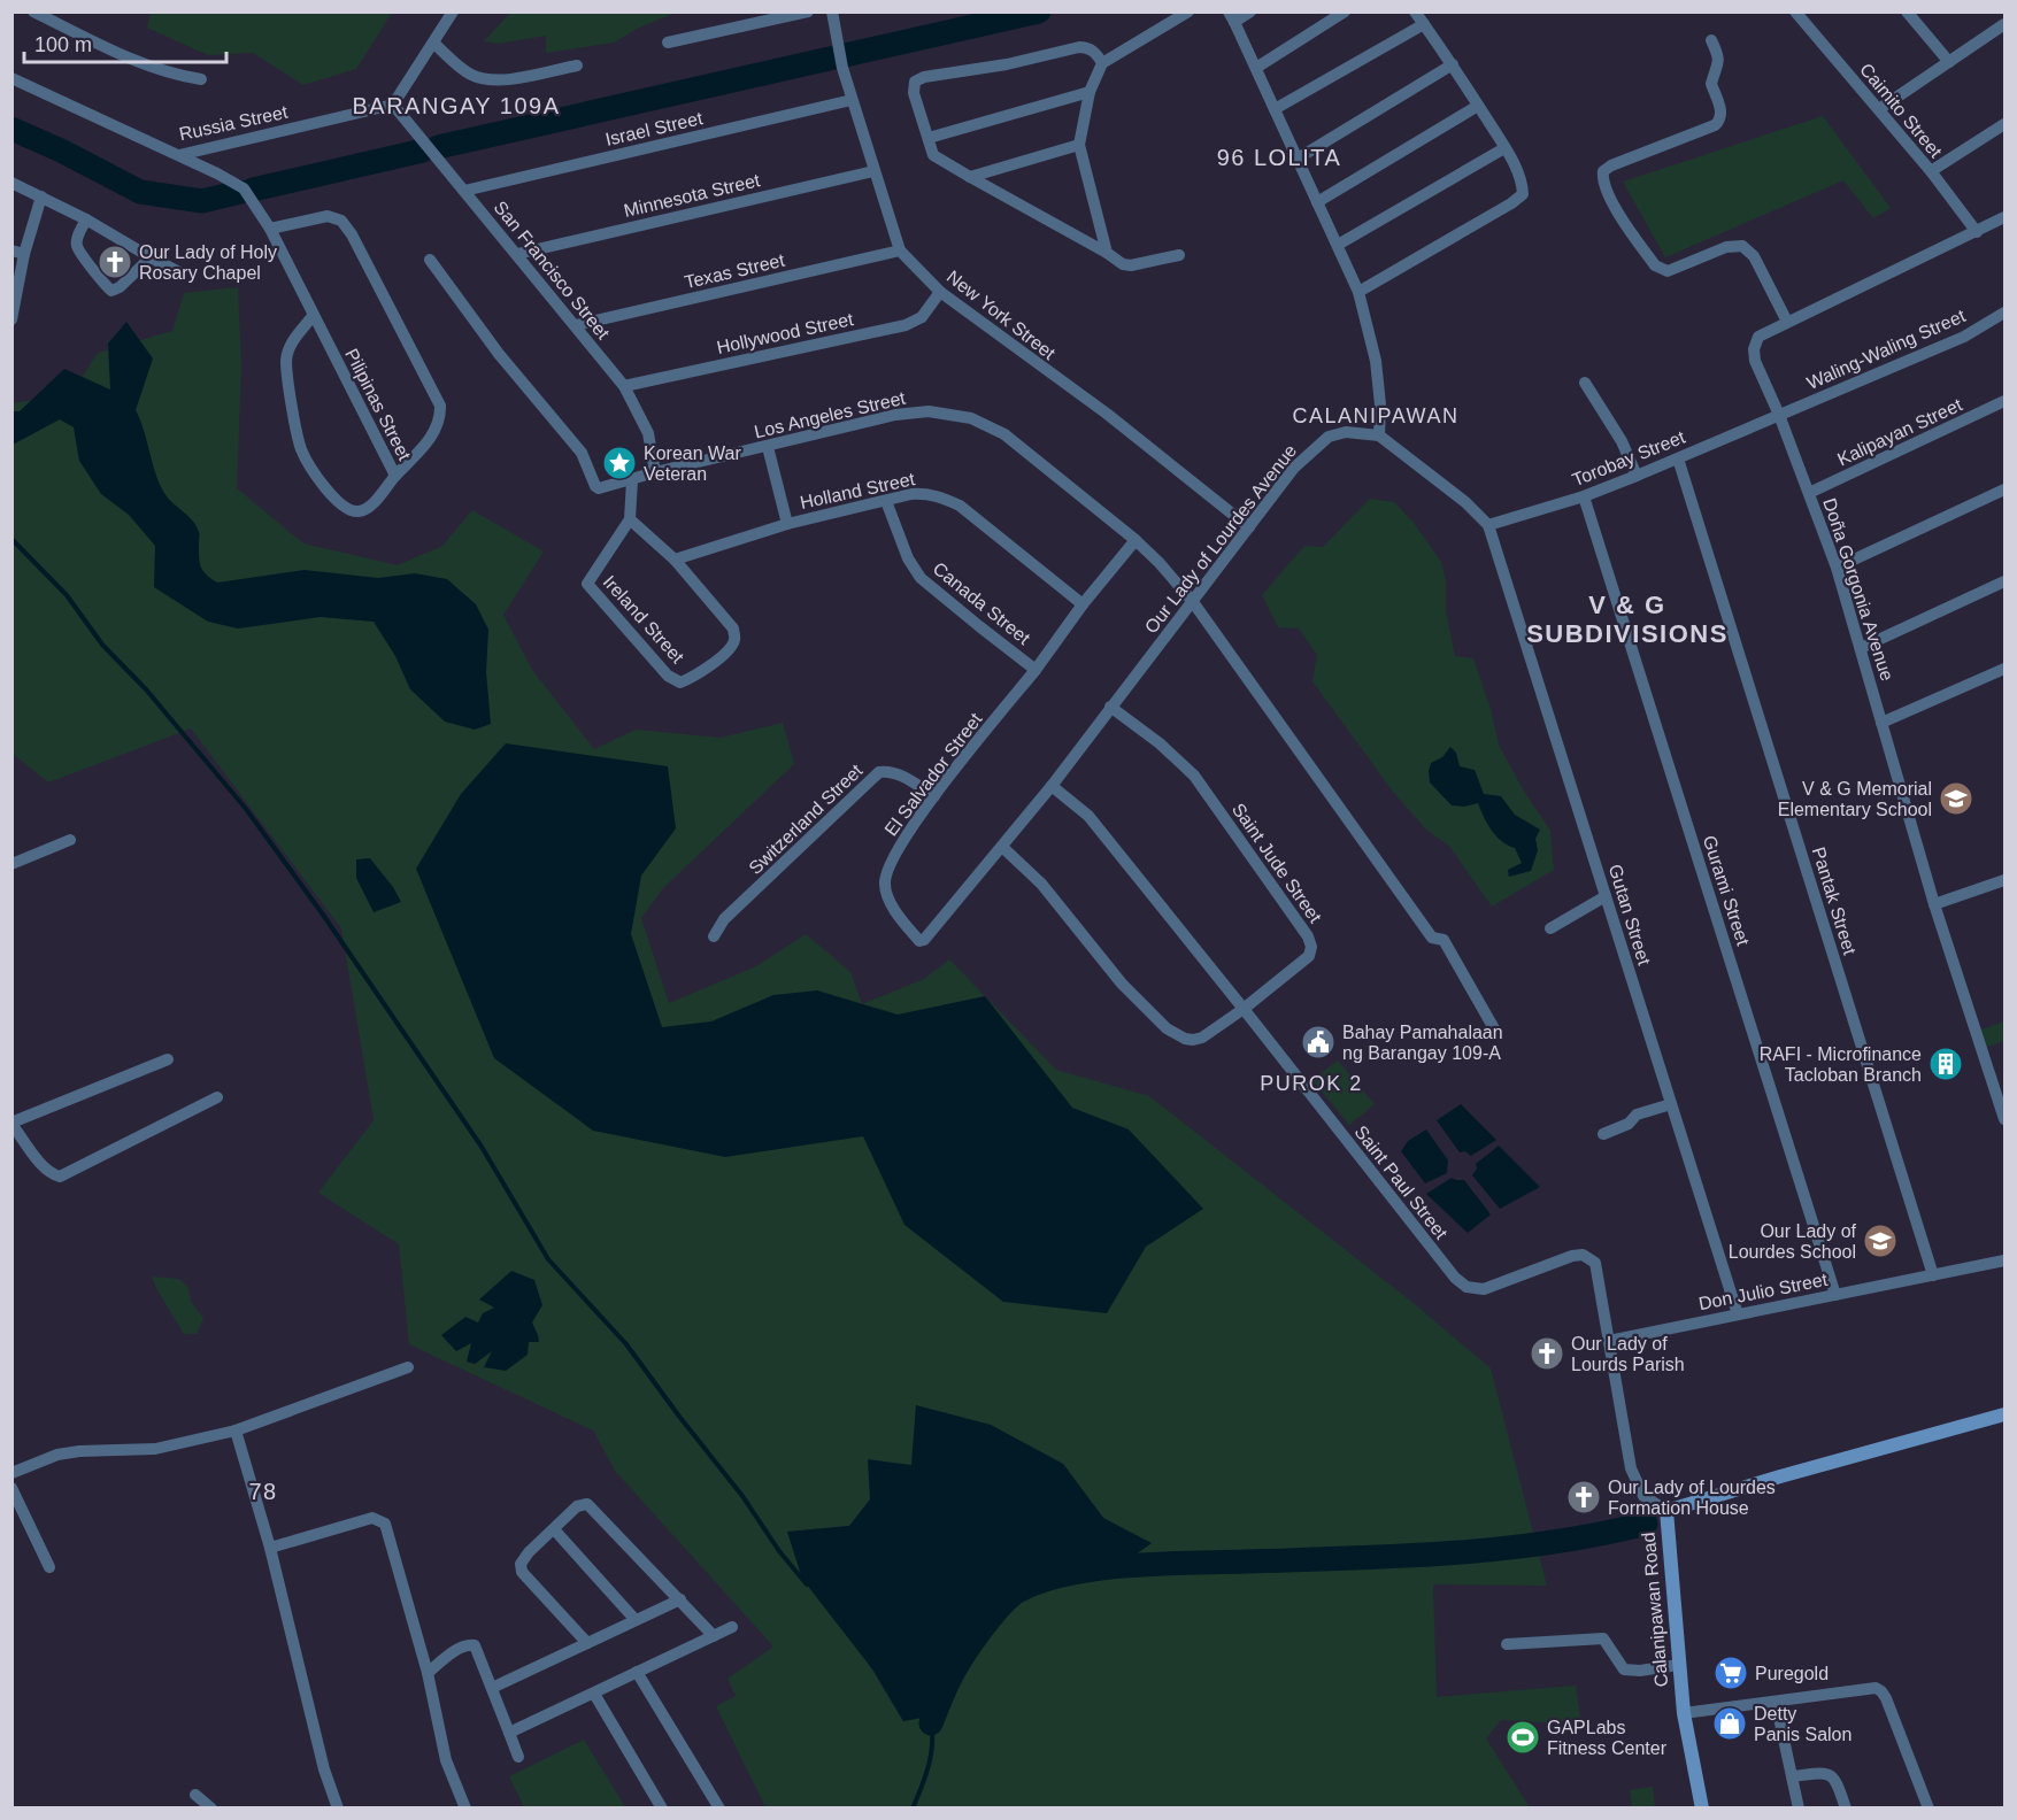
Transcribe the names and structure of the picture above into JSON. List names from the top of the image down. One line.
{"streets":{"street":["Caimito Street","Russia Street","Israel Street","Minnesota Street","San Francisco Street","Texas Street","New York Street","Hollywood Street","Waling-Waling Street","Pilipinas Street","Los Angeles Street","Kalipayan Street","Torobay Street","Holland Street","Our Lady of Lourdes Avenue","Doña Gorgonia Avenue","Canada Street","Ireland Street","El Salvador Street","Switzerland Street","Saint Jude Street","Gurami Street","Pantak Street","Gutan Street","Saint Paul Street","Don Julio Street","Calanipawan Road"]},"crossings":[["Caimito Street","Doña Gorgonia Avenue"],["Russia Street","San Francisco Street"],["Russia Street","Pilipinas Street"],["Israel Street","San Francisco Street"],["Israel Street","New York Street"],["Minnesota Street","San Francisco Street"],["Minnesota Street","New York Street"],["San Francisco Street","Texas Street"],["San Francisco Street","Hollywood Street"],["San Francisco Street","Los Angeles Street"],["Texas Street","New York Street"],["New York Street","Hollywood Street"],["New York Street","Our Lady of Lourdes Avenue"],["Waling-Waling Street","Torobay Street"],["Waling-Waling Street","Doña Gorgonia Avenue"],["Los Angeles Street","Our Lady of Lourdes Avenue"],["Los Angeles Street","Canada Street"],["Los Angeles Street","Ireland Street"],["Kalipayan Street","Doña Gorgonia Avenue"],["Torobay Street","Doña Gorgonia Avenue"],["Torobay Street","Gurami Street"],["Torobay Street","Pantak Street"],["Torobay Street","Gutan Street"],["Holland Street","Canada Street"],["Holland Street","Ireland Street"],["Our Lady of Lourdes Avenue","El Salvador Street"],["Our Lady of Lourdes Avenue","Saint Jude Street"],["Our Lady of Lourdes Avenue","Saint Paul Street"],["Canada Street","El Salvador Street"],["El Salvador Street","Switzerland Street"],["Saint Jude Street","Saint Paul Street"],["Gurami Street","Don Julio Street"],["Pantak Street","Don Julio Street"],["Gutan Street","Don Julio Street"],["Saint Paul Street","Don Julio Street"],["Saint Paul Street","Calanipawan Road"]],"districts":["BARANGAY 109A","96 LOLITA","CALANIPAWAN","V & G SUBDIVISIONS","PUROK 2","78"],"places":{"church":["Our Lady of Holy Rosary Chapel","Our Lady of Lourds Parish","Our Lady of Lourdes Formation House"],"place":["Korean War Veteran"],"school or university":["V & G Memorial Elementary School","Our Lady of Lourdes School"],"public building":["Bahay Pamahalaan ng Barangay 109-A"],"building":["RAFI - Microfinance Tacloban Branch"],"supermarket":["Puregold"],"shop":["Detty Panis Salon"],"sports":["GAPLabs Fitness Center"]},"scale_bar":"100 m"}
